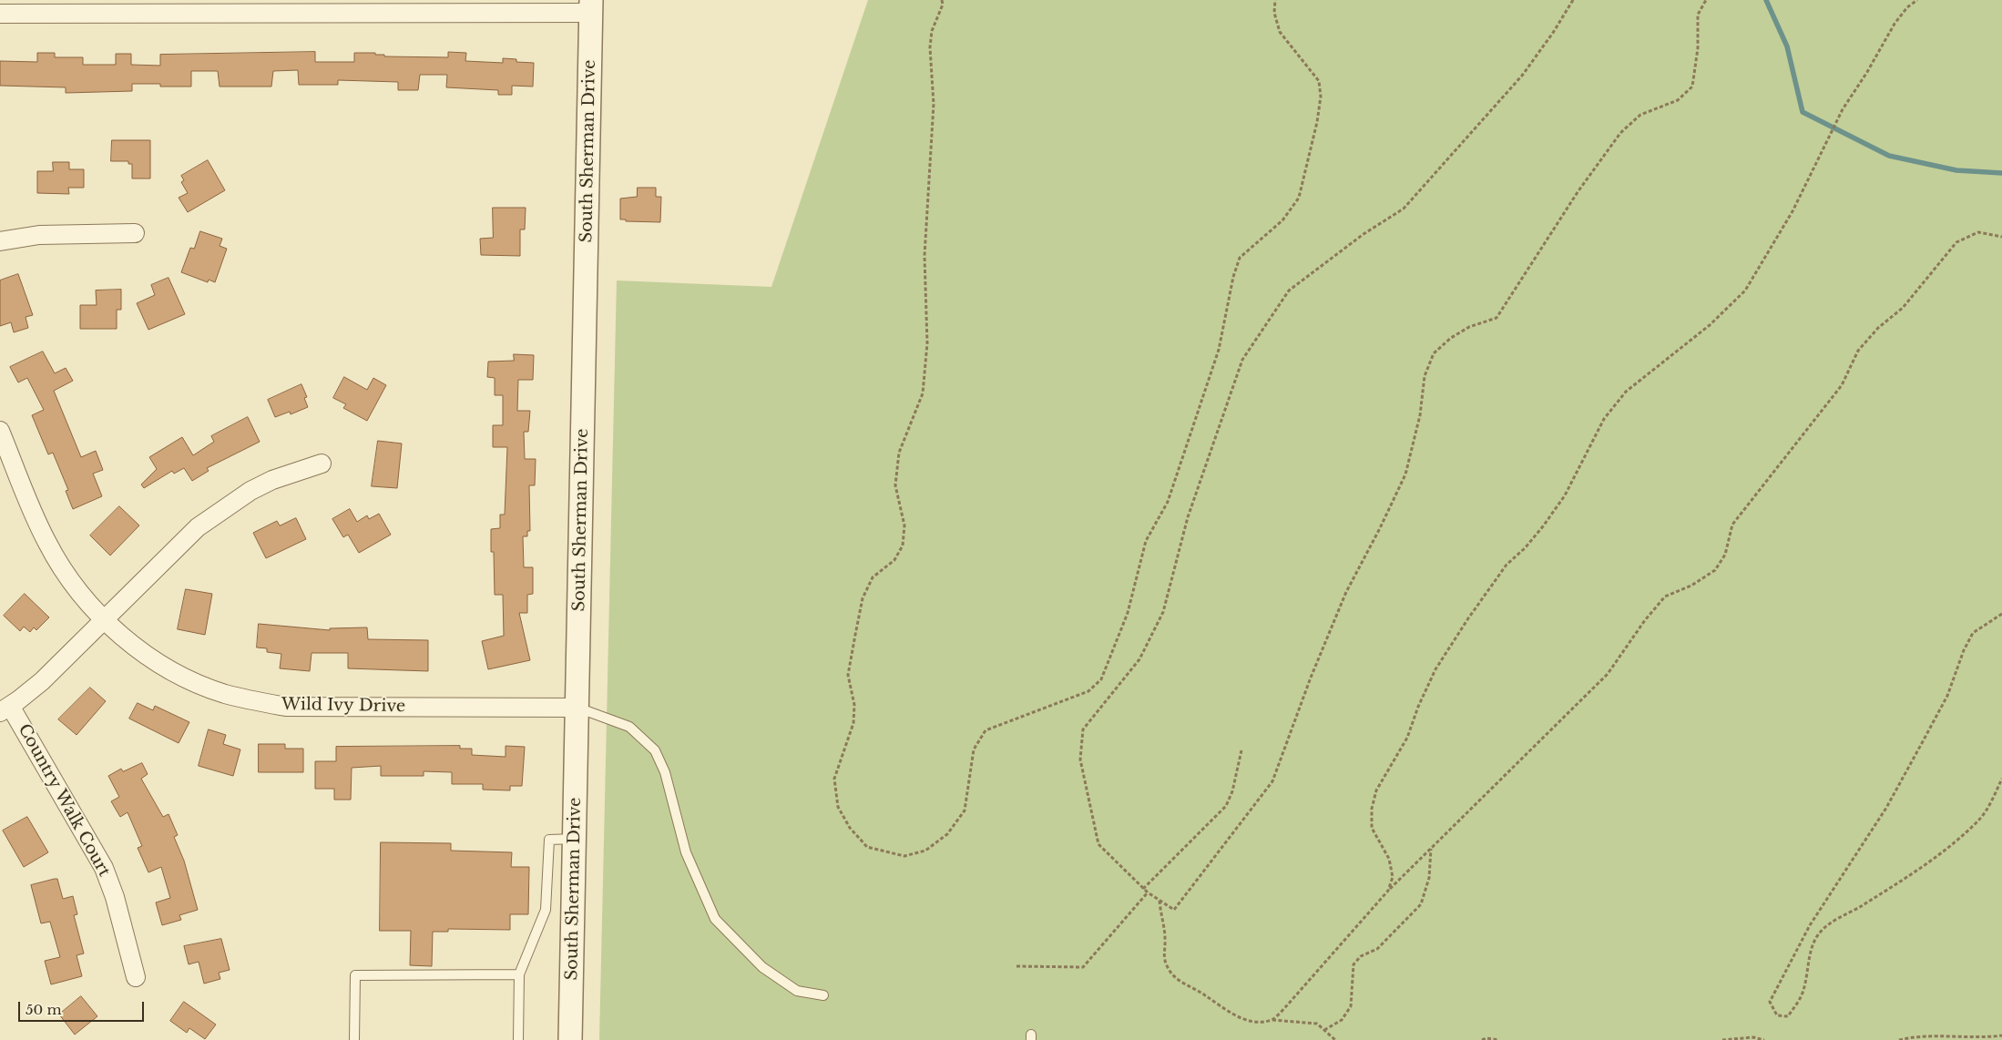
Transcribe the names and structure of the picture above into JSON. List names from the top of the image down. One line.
{"streets":{"street":["South Sherman Drive","Wild Ivy Drive","Country Walk Court"]},"crossings":[["South Sherman Drive","Wild Ivy Drive"]],"scale_bar":"50 m"}
